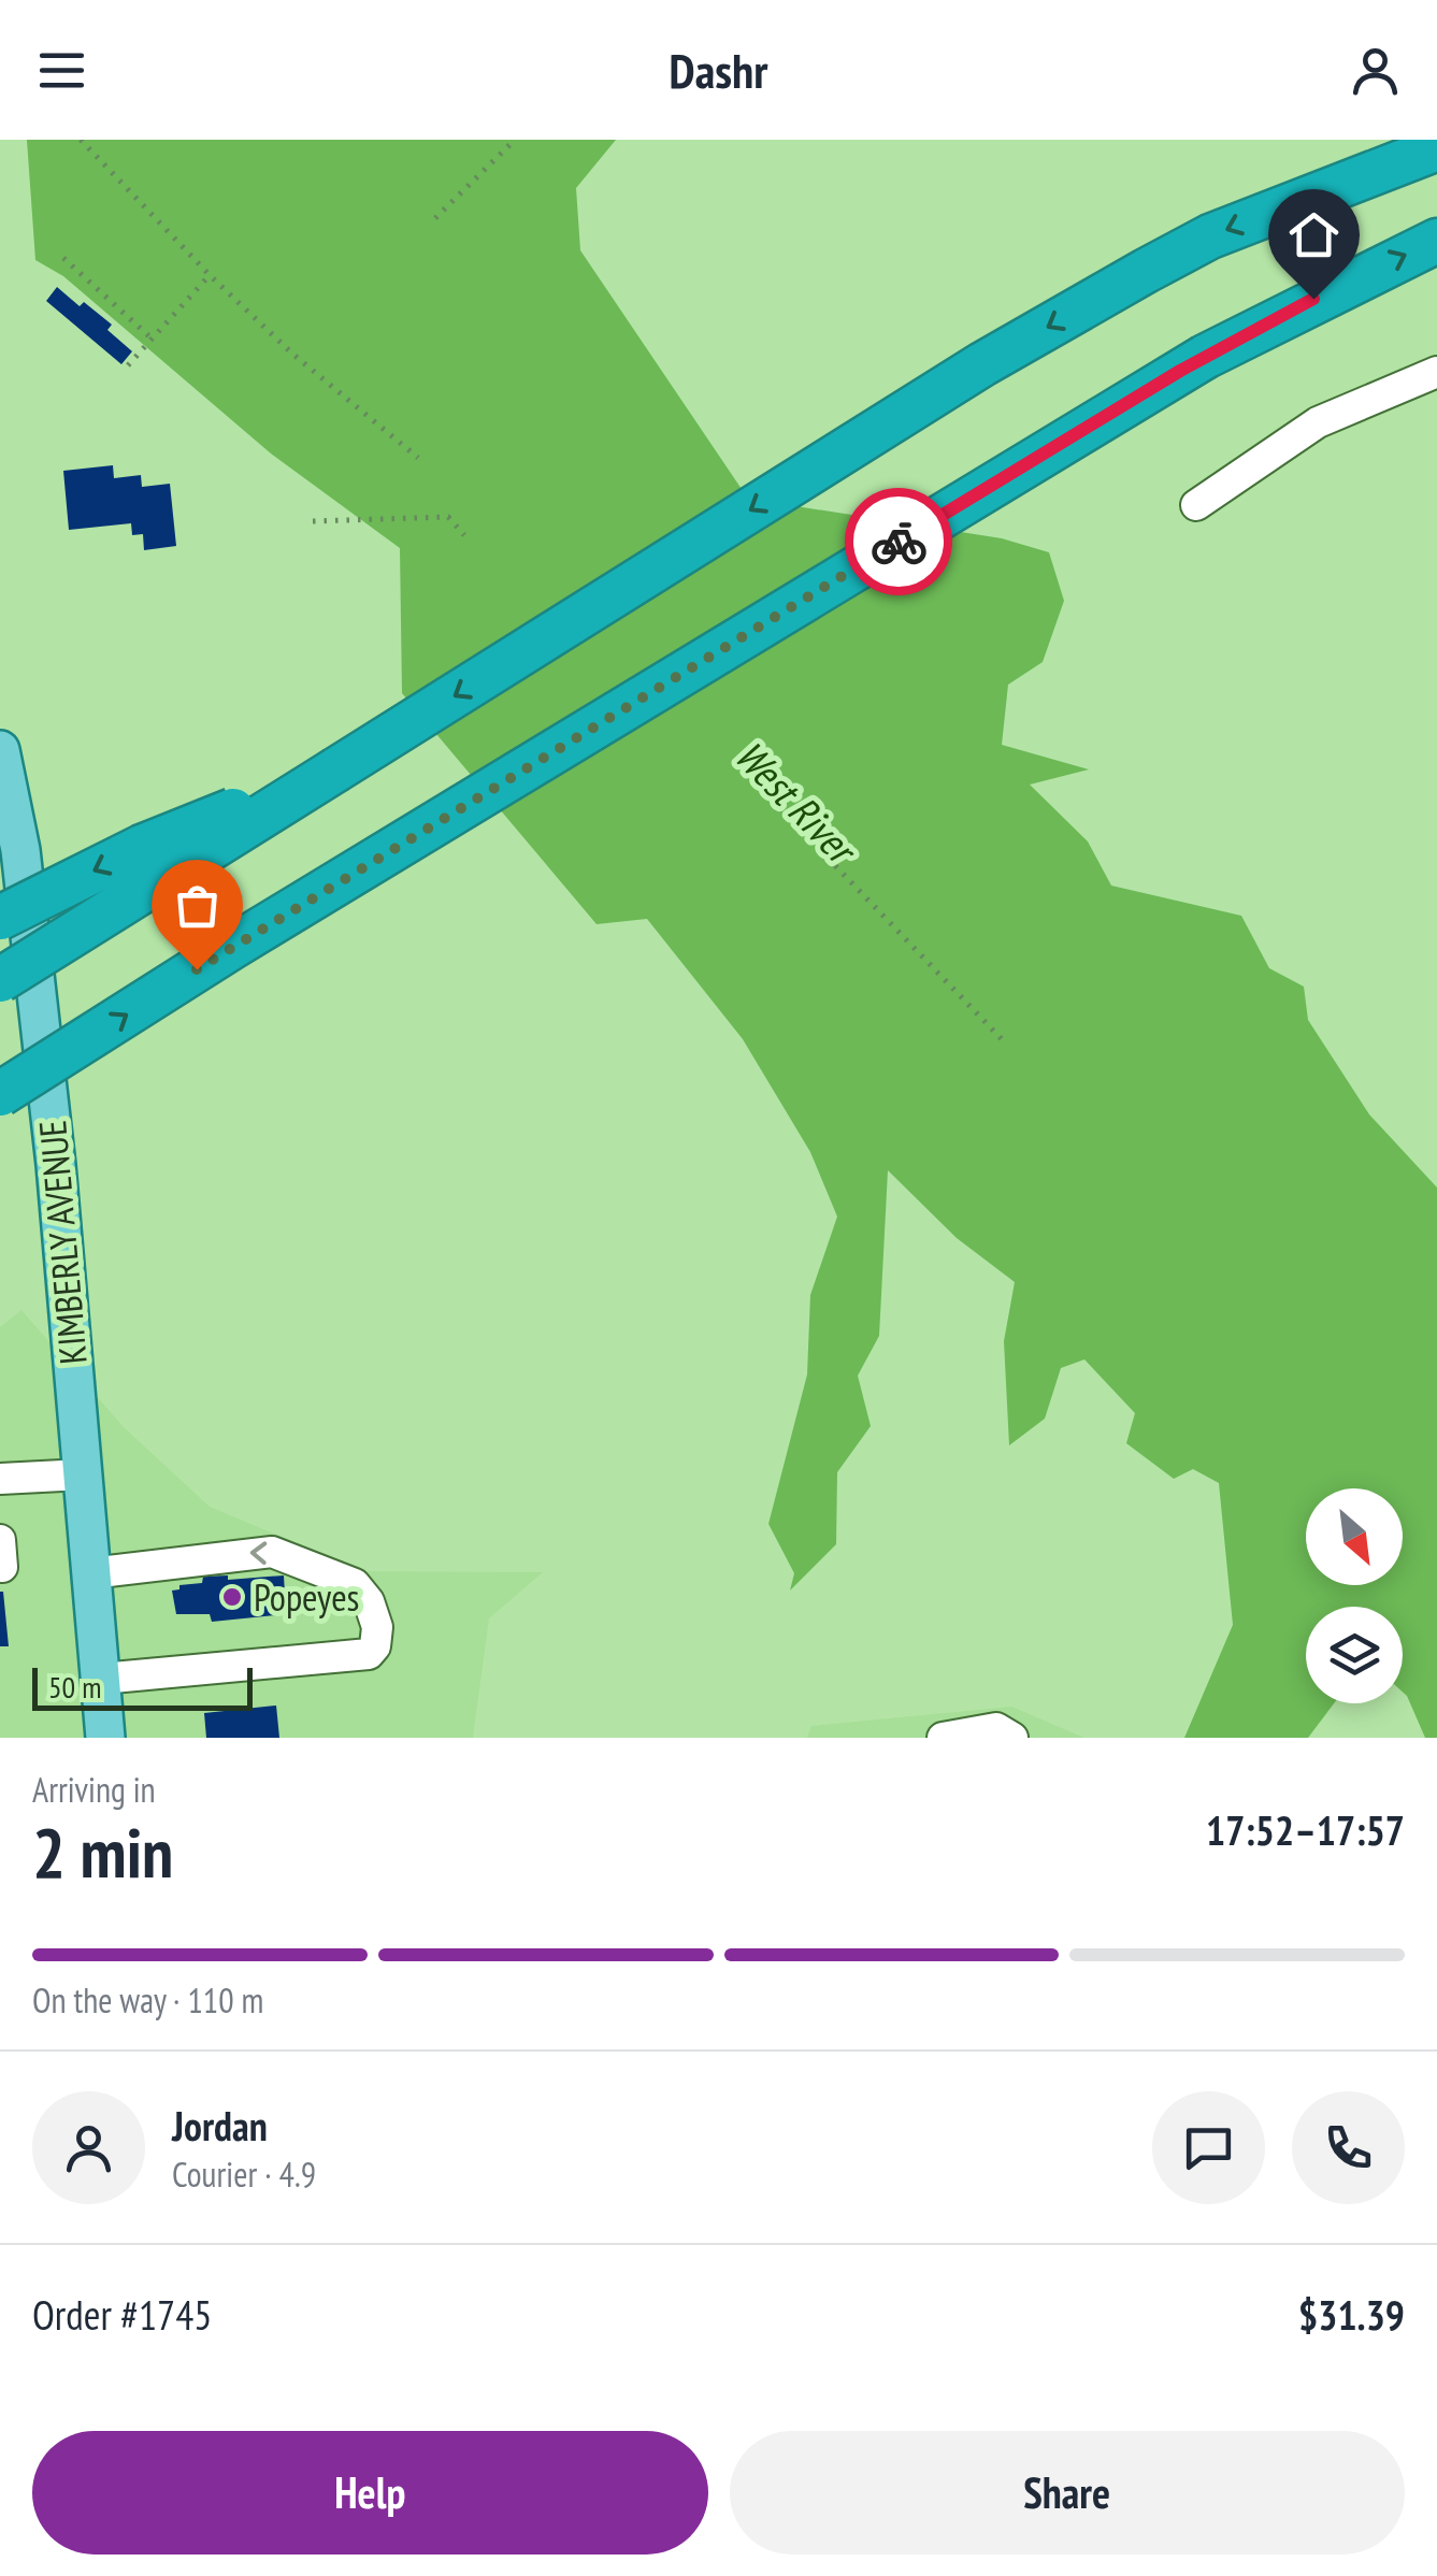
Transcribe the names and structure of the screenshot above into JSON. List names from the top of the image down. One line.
{"streets":{"main road":["KIMBERLY AVENUE"]},"water":["West River"],"places":["Popeyes"],"scale_bar":"50 m","north":"bottom right","page":{"header":"Dashr","scale":"50 m","heading":["2 min","Arriving in","17:52–17:57"],"panel":["Jordan","Courier · 4.9","Order #1745","$31.39"],"bar":"On the way · 110 m","buttons":["Help","Share"]}}
